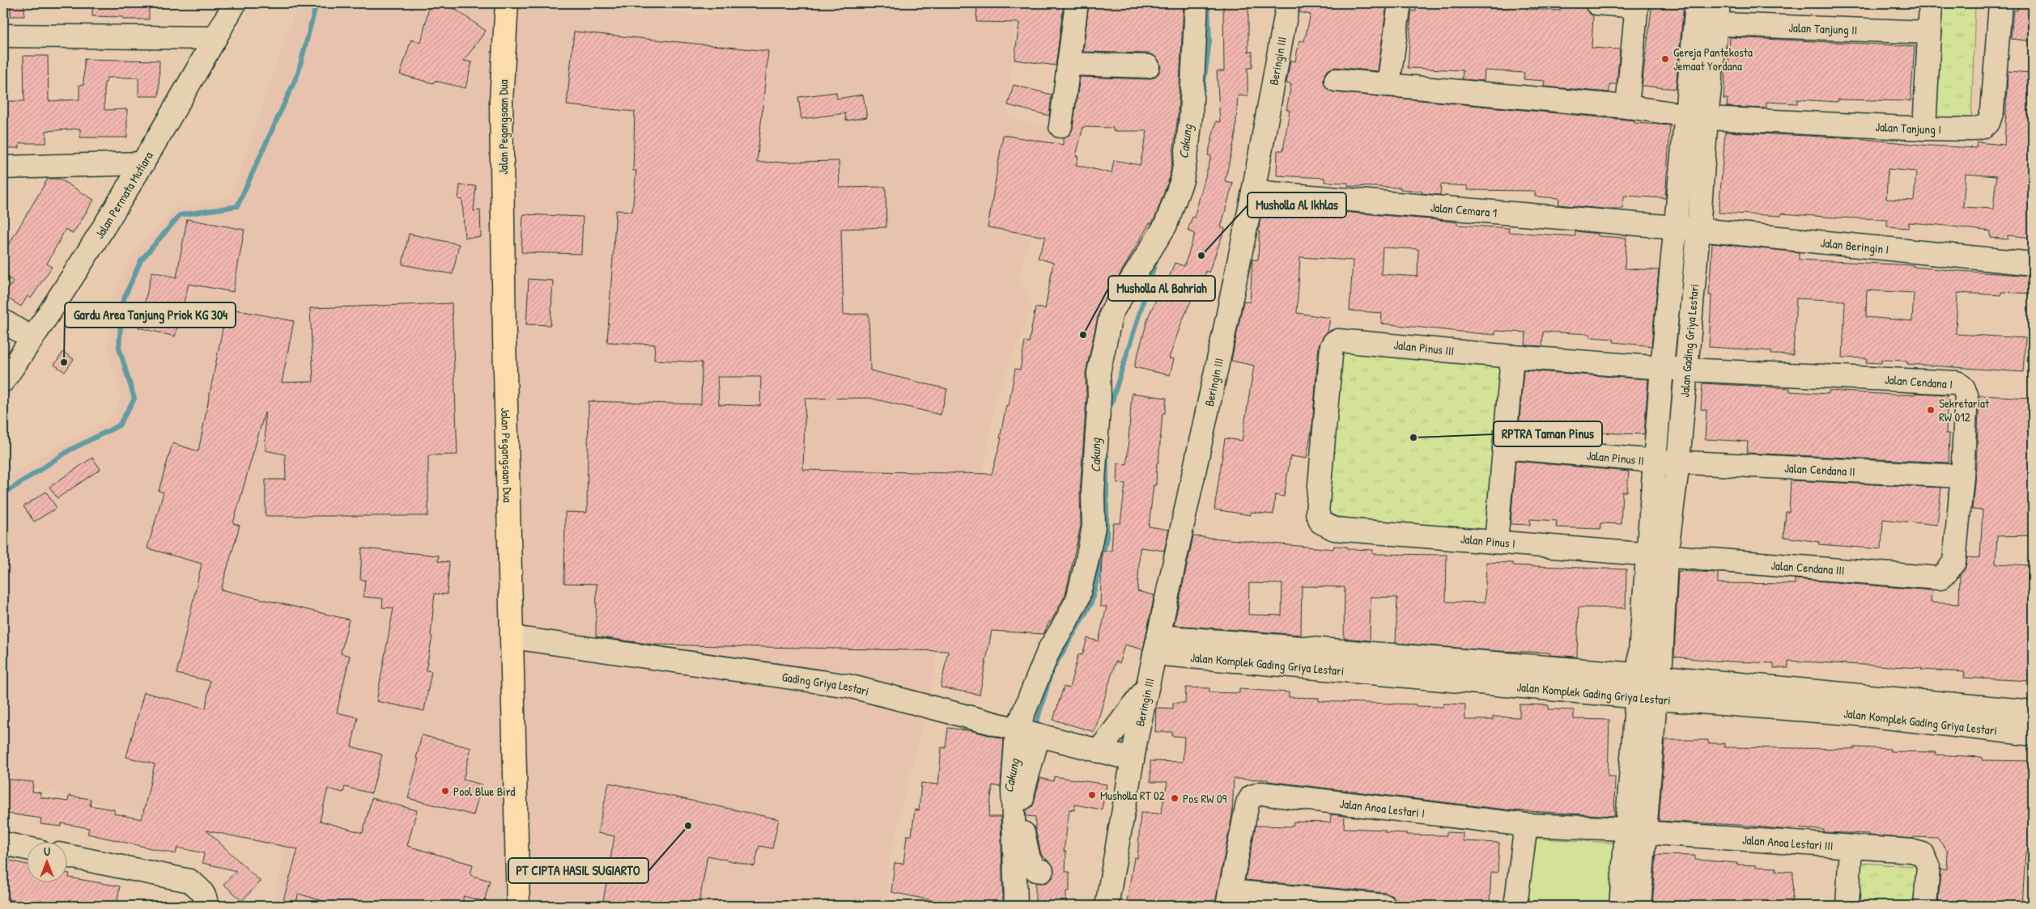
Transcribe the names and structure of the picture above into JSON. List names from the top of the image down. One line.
{"streets":{"main road":["Jalan Pegangsaan Dua"],"street":["Jalan Tanjung II","Beringin III","Jalan Tanjung I","Jalan Permata Mutiara","Jalan Cemara 1","Jalan Beringin I","Jalan Gading Griya Lestari","Jalan Pinus III","Jalan Cendana I","Jalan Pinus II","Jalan Cendana II","Jalan Pinus I","Jalan Cendana III","Jalan Komplek Gading Griya Lestari","Gading Griya Lestari","Jalan Anoa Lestari I","Jalan Anoa Lestari III"]},"crossings":[["Jalan Tanjung II","Jalan Gading Griya Lestari"],["Beringin III","Jalan Cemara 1"],["Beringin III","Jalan Komplek Gading Griya Lestari"],["Beringin III","Gading Griya Lestari"],["Jalan Pegangsaan Dua","Gading Griya Lestari"],["Jalan Tanjung I","Jalan Gading Griya Lestari"],["Jalan Cemara 1","Jalan Beringin I"],["Jalan Cemara 1","Jalan Gading Griya Lestari"],["Jalan Beringin I","Jalan Gading Griya Lestari"],["Jalan Gading Griya Lestari","Jalan Pinus III"],["Jalan Gading Griya Lestari","Jalan Cendana I"],["Jalan Gading Griya Lestari","Jalan Pinus II"],["Jalan Gading Griya Lestari","Jalan Cendana II"],["Jalan Gading Griya Lestari","Jalan Pinus I"],["Jalan Gading Griya Lestari","Jalan Cendana III"],["Jalan Gading Griya Lestari","Jalan Komplek Gading Griya Lestari"],["Jalan Gading Griya Lestari","Jalan Anoa Lestari I"],["Jalan Gading Griya Lestari","Jalan Anoa Lestari III"],["Jalan Pinus III","Jalan Cendana I"],["Jalan Pinus III","Jalan Pinus I"],["Jalan Cendana I","Jalan Cendana II"],["Jalan Cendana I","Jalan Cendana III"],["Jalan Pinus II","Jalan Cendana II"],["Jalan Pinus I","Jalan Cendana III"],["Jalan Anoa Lestari I","Jalan Anoa Lestari III"]],"water":["Cakung"],"places":["Gereja Pantekosta Jemaat Yordana","Musholla Al Ikhlas","Musholla Al Bahriah","Gardu Area Tanjung Priok KG 304","Sekretariat RW 012","RPTRA Taman Pinus","Pool Blue Bird","Musholla RT 02","Pos RW 09","PT CIPTA HASIL SUGIARTO"],"north":"top"}
